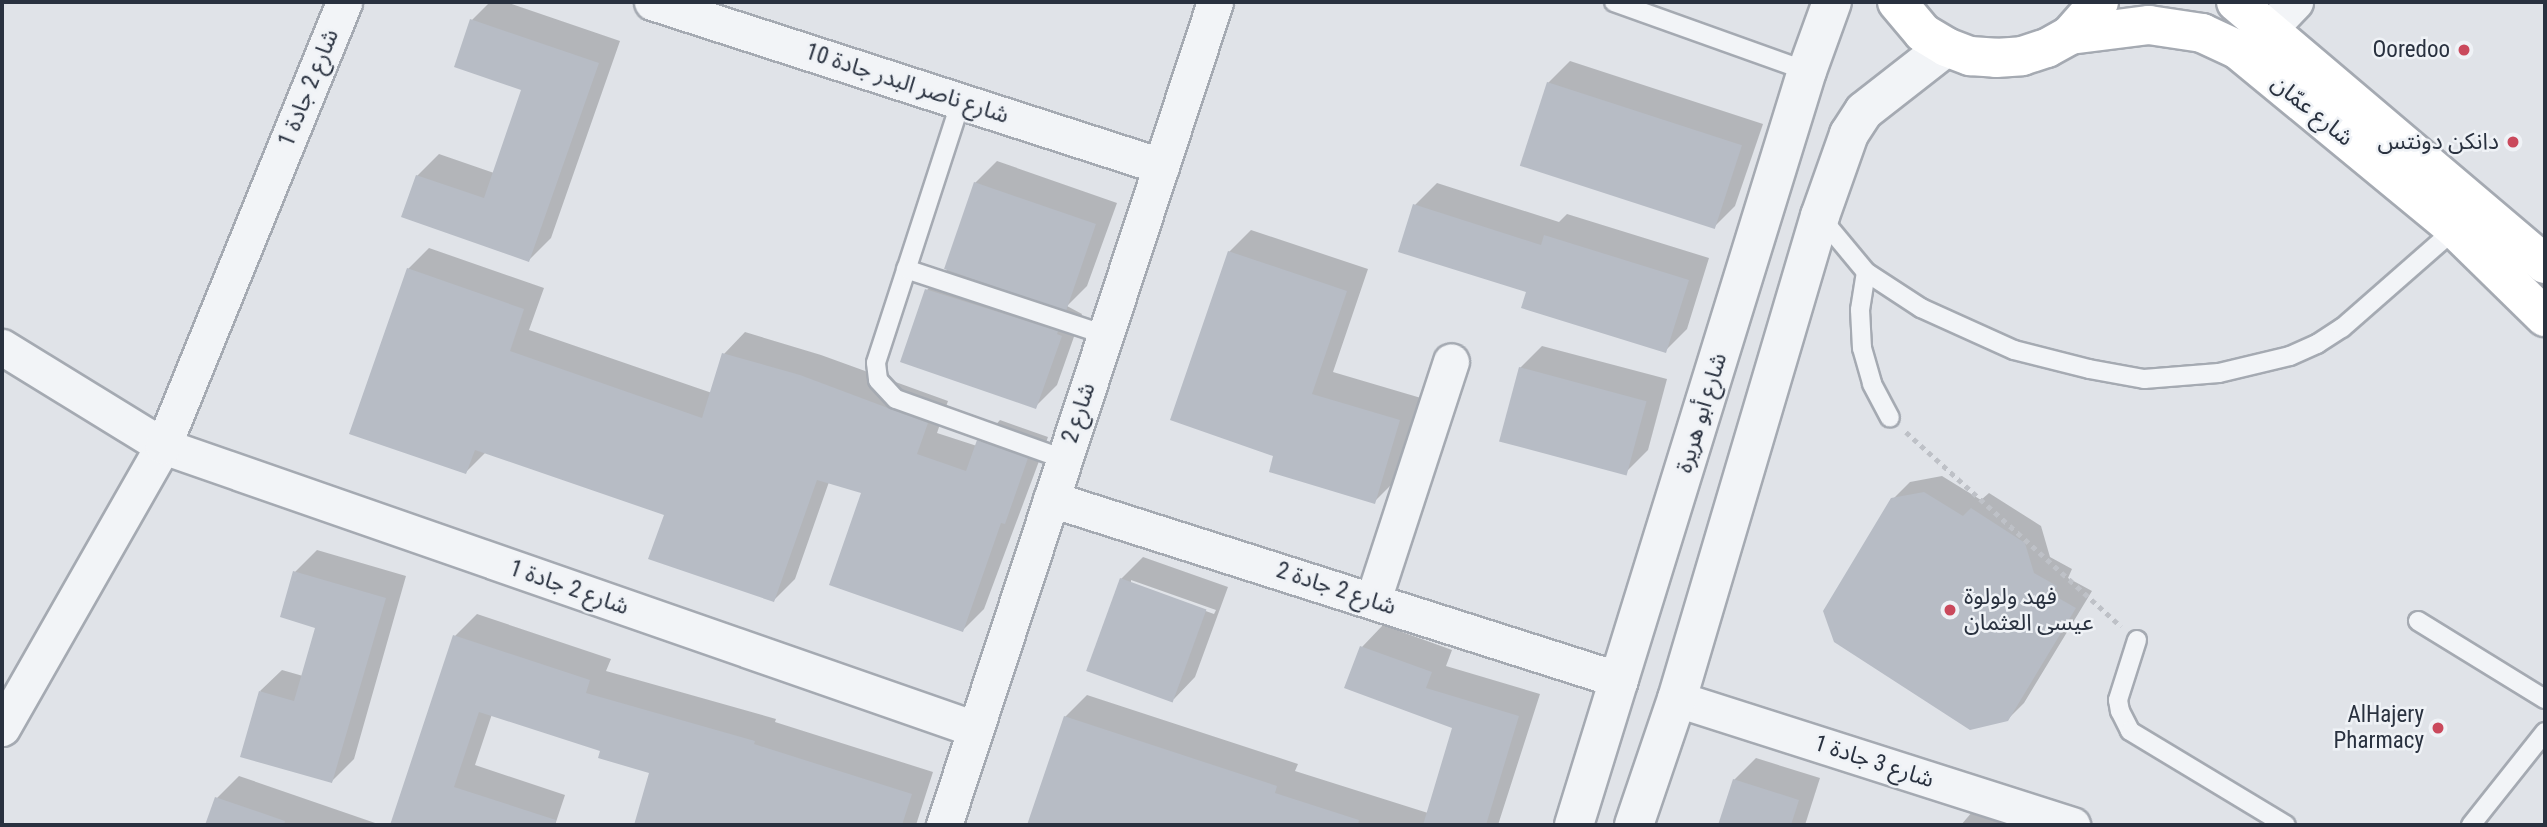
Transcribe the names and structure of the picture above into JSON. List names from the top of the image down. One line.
{"streets":{"main road":["شارع عمّان"],"street":["شارع ناصر البدر جادة 10","شارع 2 جادة 1","شارع 2","شارع أبو هريرة","شارع 2 جادة 2","شارع 3 جادة 1"]},"crossings":[["شارع ناصر البدر جادة 10","شارع 2"],["شارع 2 جادة 1","شارع 2"],["شارع 2","شارع 2 جادة 2"],["شارع أبو هريرة","شارع 2 جادة 2"]],"places":["Ooredoo","دانكن دونتس","فهد ولولوة عيسى العثمان","AlHajery Pharmacy"]}
